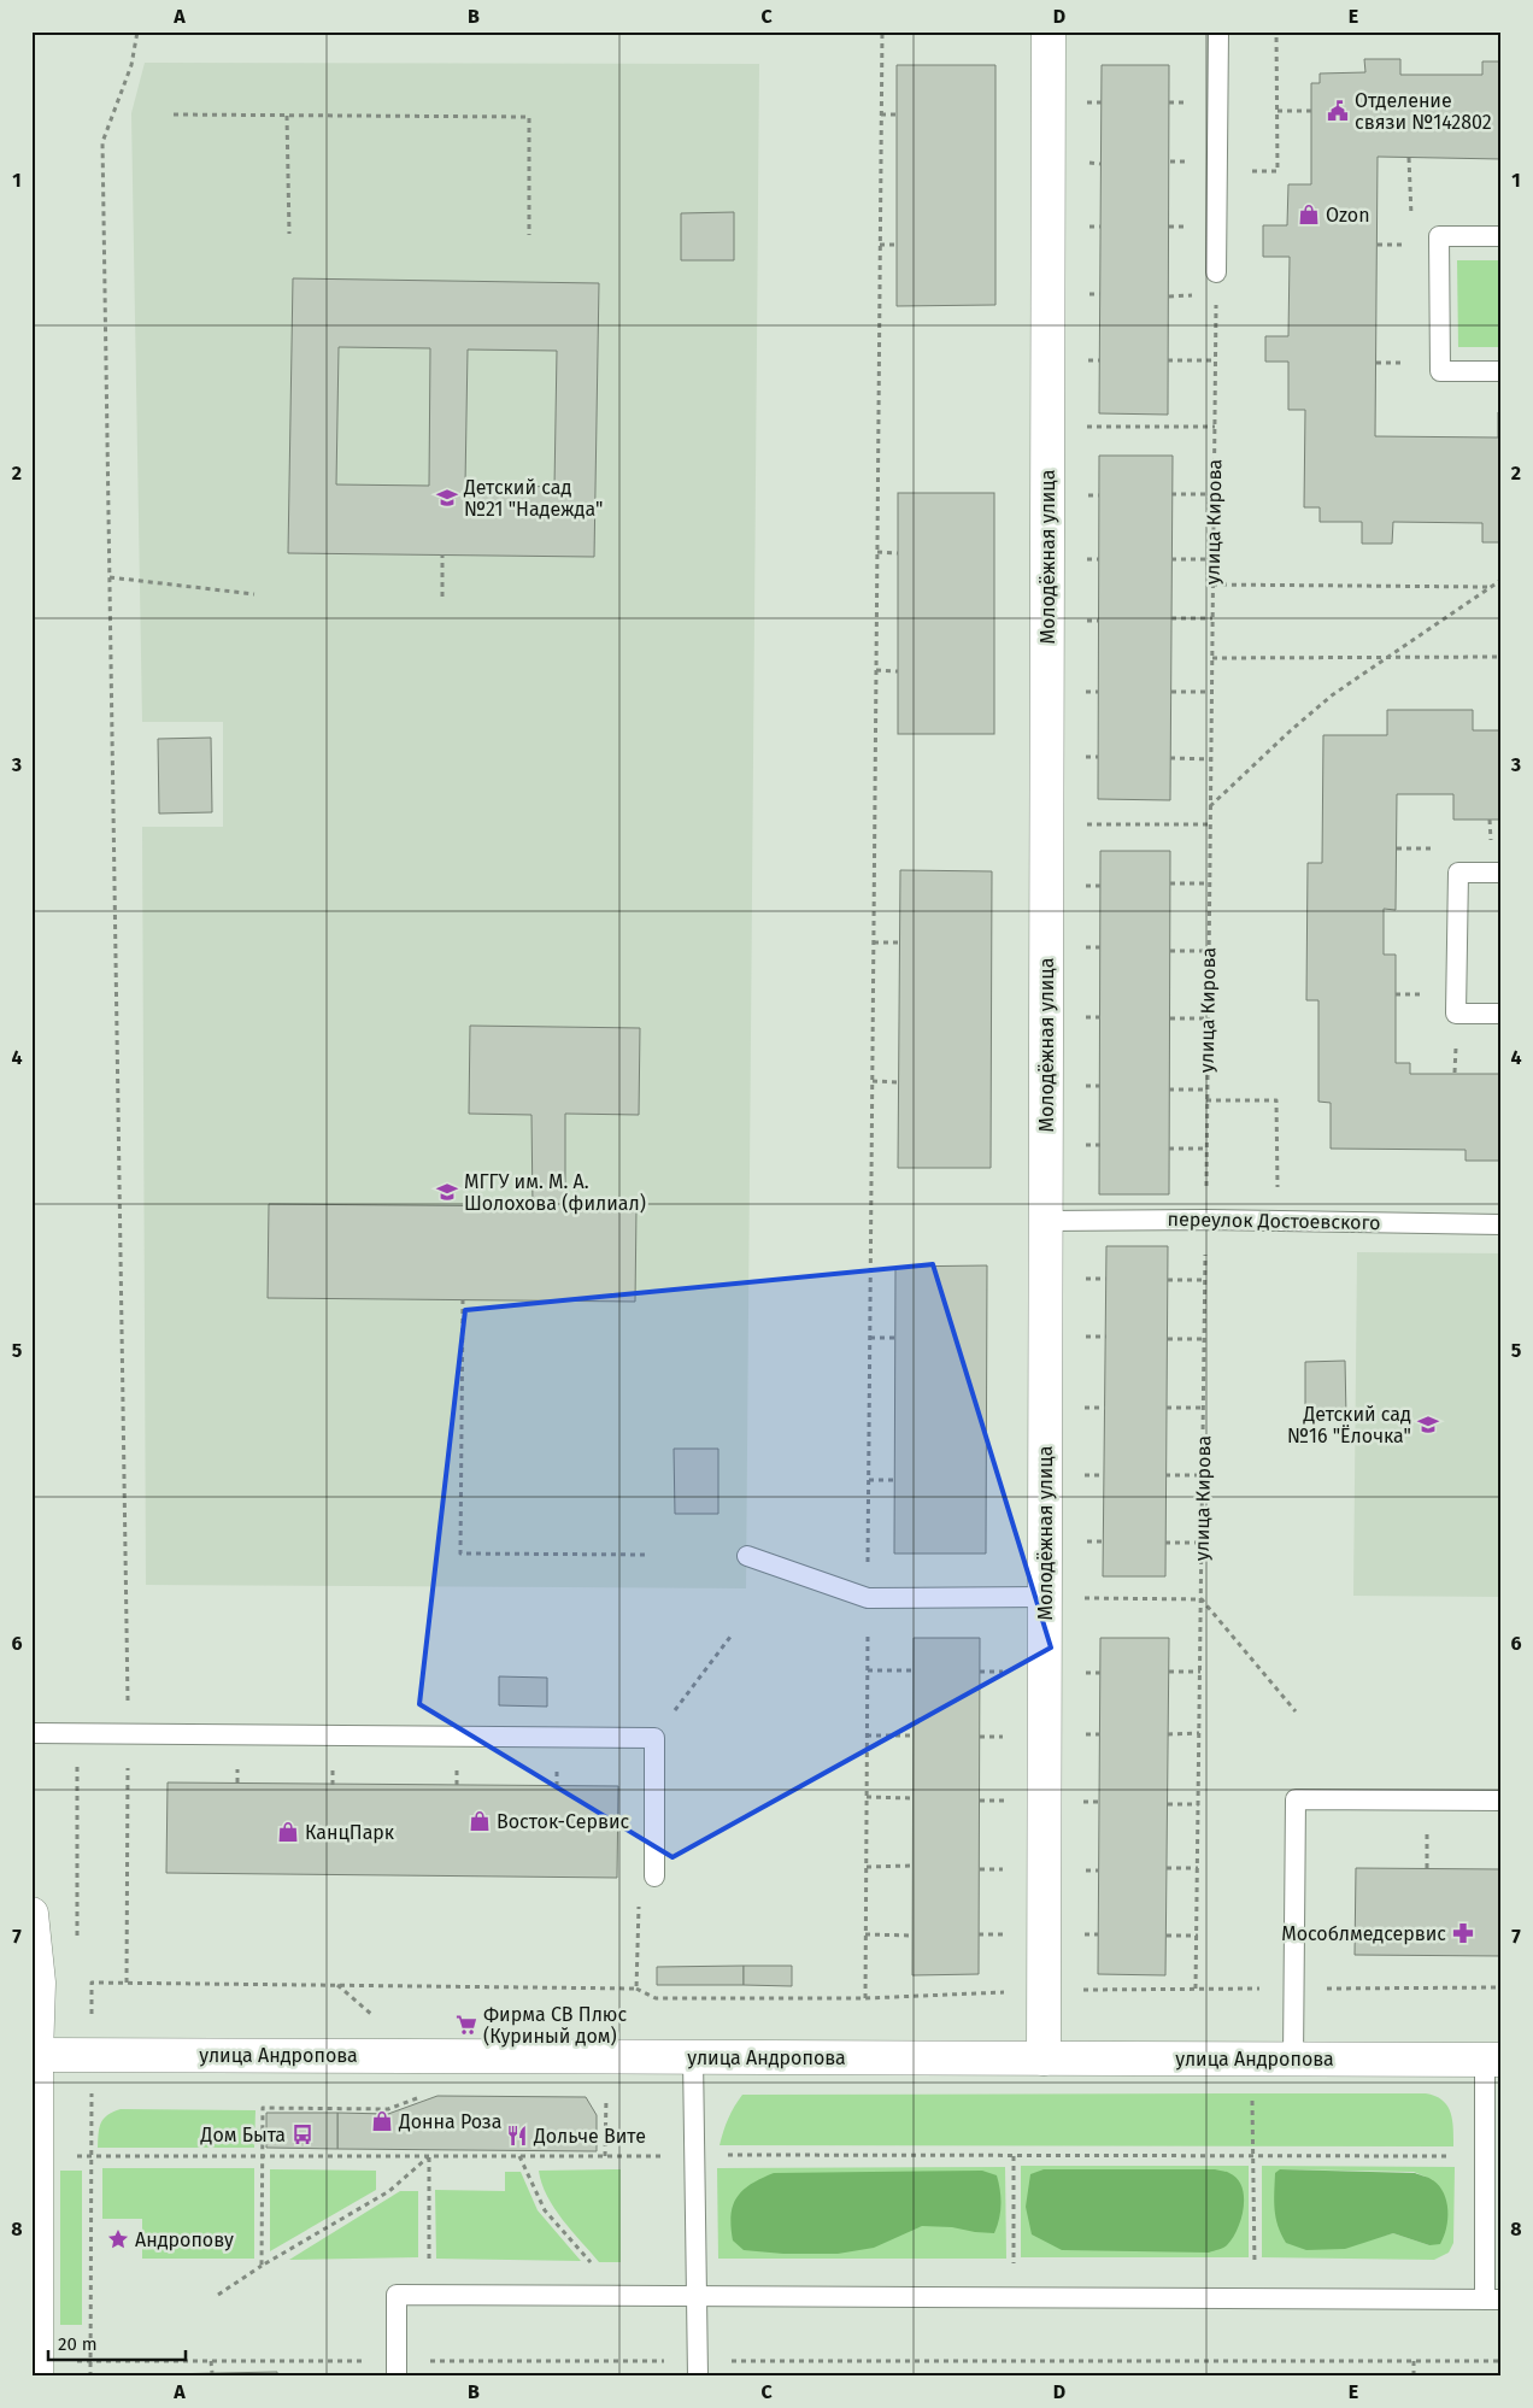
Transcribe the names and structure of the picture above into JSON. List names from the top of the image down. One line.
{"streets":{"street":["Молодёжная улица","улица Андропова"],"lane":["переулок Достоевского"],"path":["улица Кирова"]},"crossings":[["улица Кирова","переулок Достоевского"],["Молодёжная улица","переулок Достоевского"],["Молодёжная улица","улица Андропова"]],"places":{"public building":["Отделение связи №142802"],"shop":["Ozon","Восток-Сервис","КанцПарк","Донна Роза"],"school or university":["Детский сад №21 \"Надежда\"","МГГУ им. М. А. Шолохова (филиал)","Детский сад №16 \"Ёлочка\""],"pharmacy":["Мособлмедсервис"],"supermarket":["Фирма СВ Плюс (Куриный дом)"],"bus stop":["Дом Быта"],"restaurant":["Дольче Вите"],"place":["Андропову"]},"scale_bar":"20 m","grid":{"columns":["A","B","C","D","E"],"rows":["1","2","3","4","5","6","7","8"]}}
